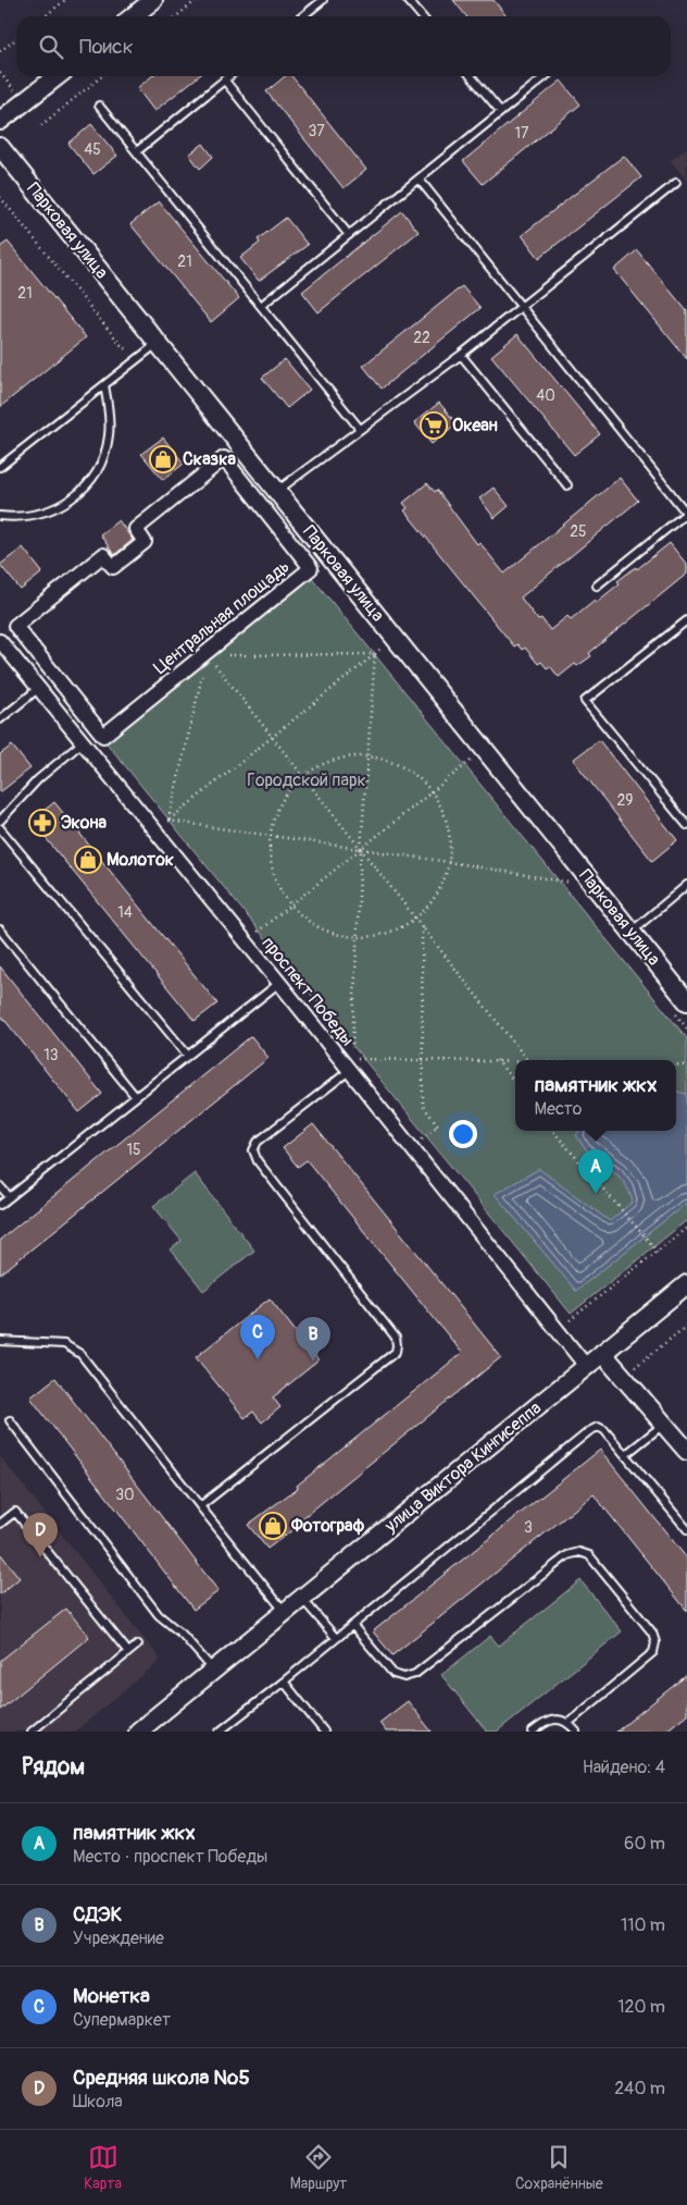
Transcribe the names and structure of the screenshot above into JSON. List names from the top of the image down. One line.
{"streets":{"street":["Парковая улица","Центральная площадь","проспект Победы","улица Виктора Кингисеппа"]},"crossings":[["проспект Победы","улица Виктора Кингисеппа"]],"parks":["Городской парк"],"places":{"supermarket":["Океан"],"shop":["Сказка","Молоток","Фотограф"],"pharmacy":["Экона"]},"house_numbers":["37","17","45","21","21","22","40","25","29","14","13","15","30","3"],"page":{"search":"Поиск","popup":["памятник жкх","Место"],"pins":["A","C","B","D"],"heading":["Рядом","Найдено: 4"],"list":[{"mark":"A","name":"памятник жкх","note":"Место · проспект Победы","value":"60 m"},{"mark":"B","name":"СДЭК","note":"Учреждение","value":"110 m"},{"mark":"C","name":"Монетка","note":"Супермаркет","value":"120 m"},{"mark":"D","name":"Средняя школа №5","note":"Школа","value":"240 m"}],"nav":["Карта","Маршрут","Сохранённые"]}}
